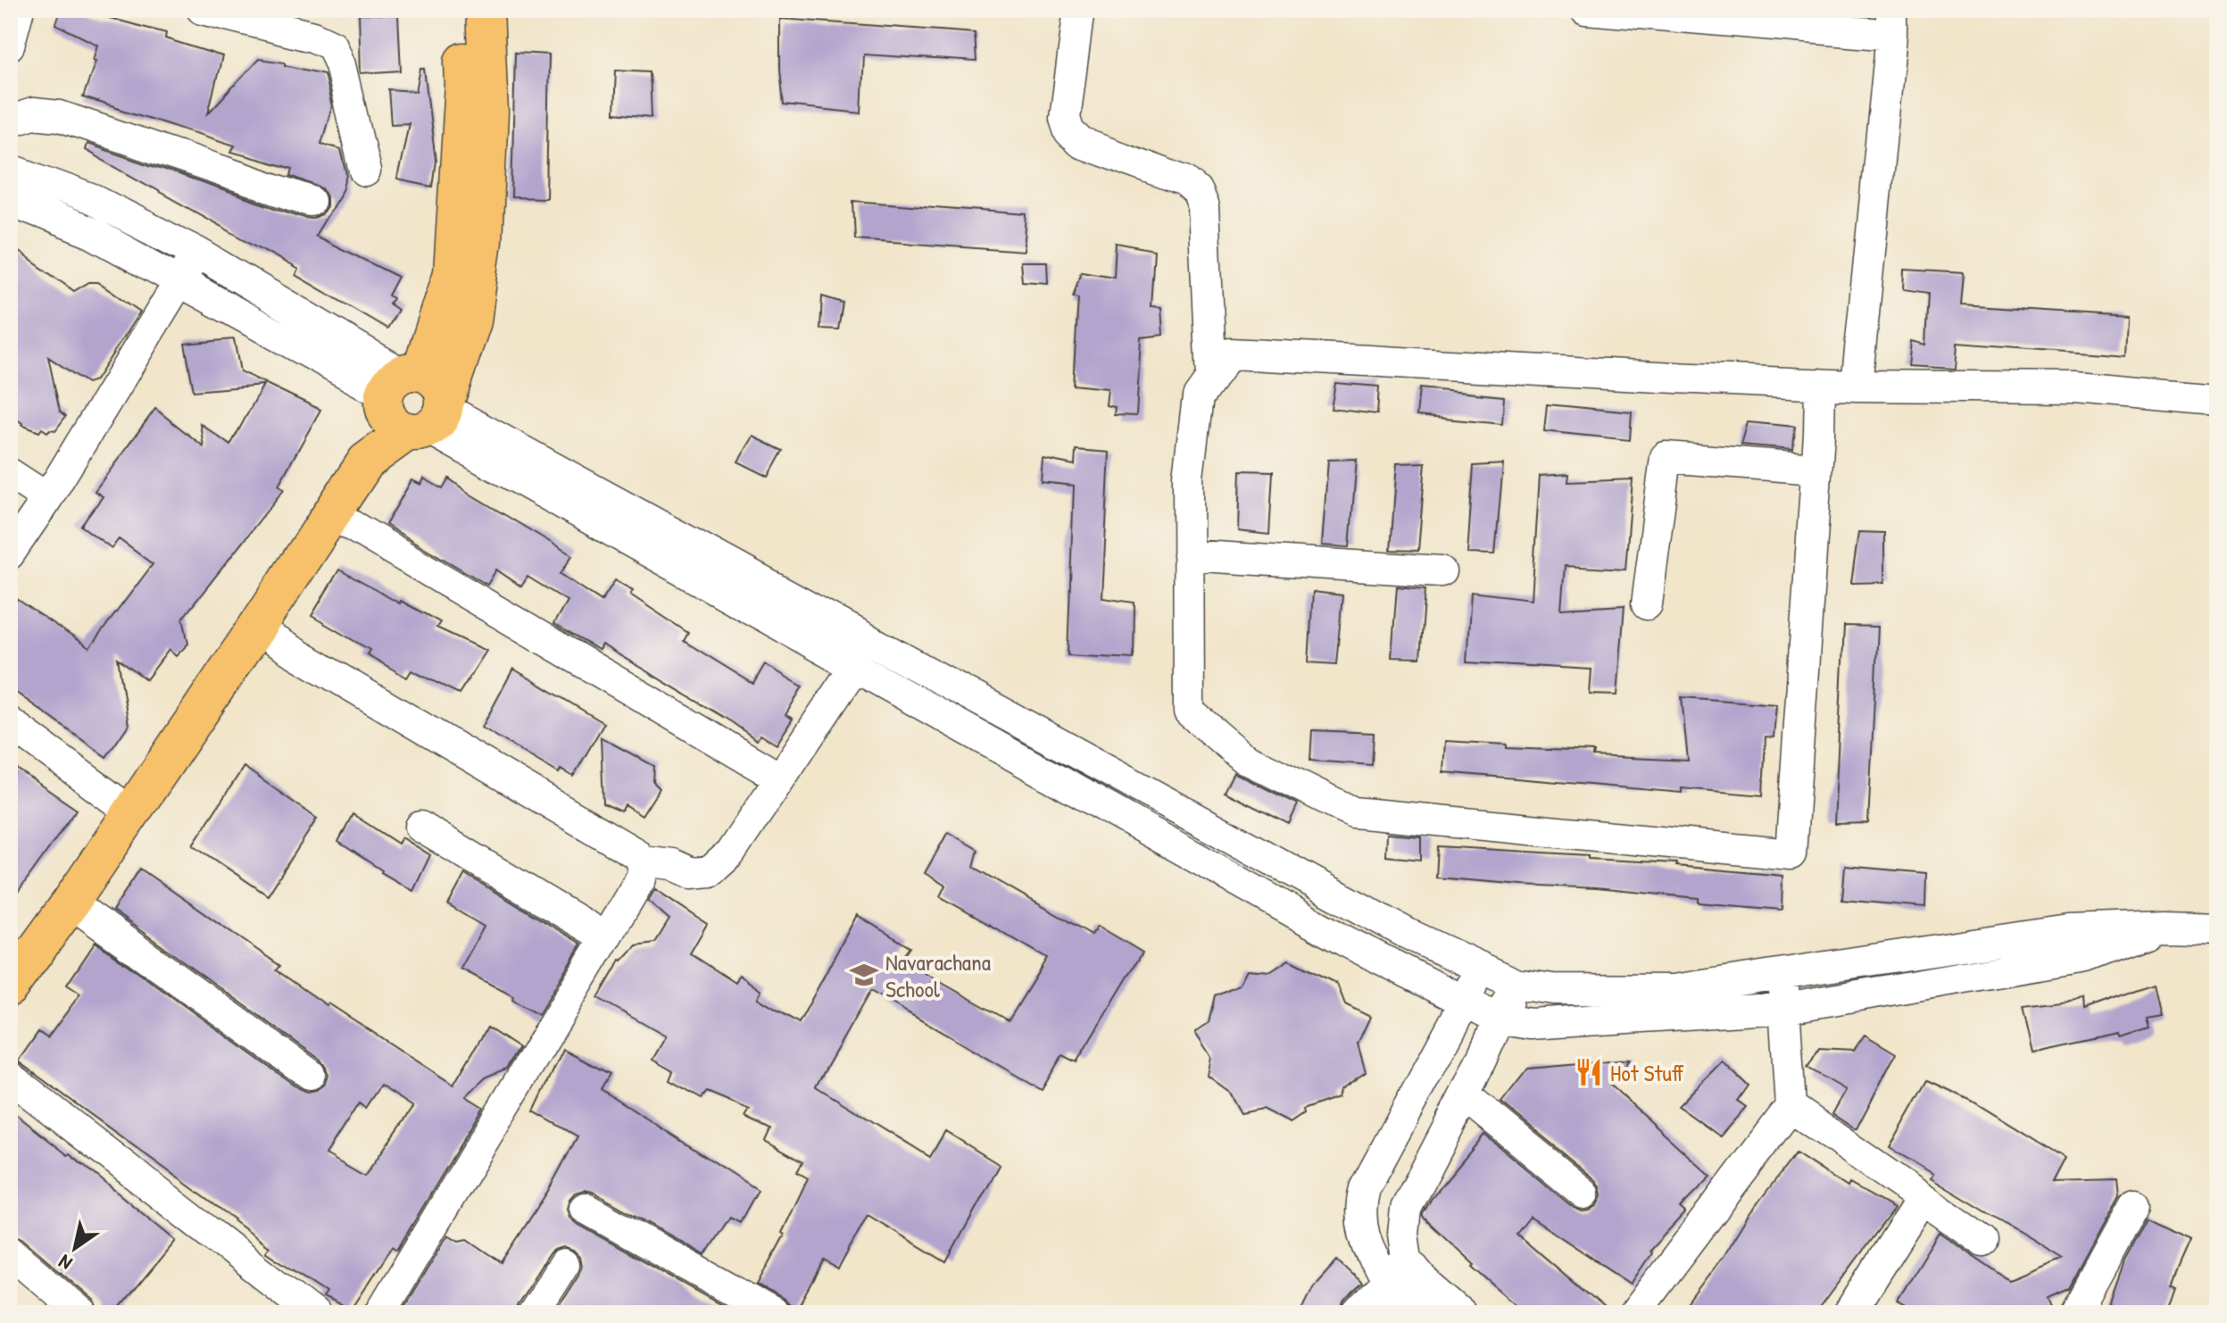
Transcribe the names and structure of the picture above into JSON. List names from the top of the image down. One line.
{"places":{"school or university":["Navarachana School"],"restaurant":["Hot Stuff"]},"north":"bottom left"}
